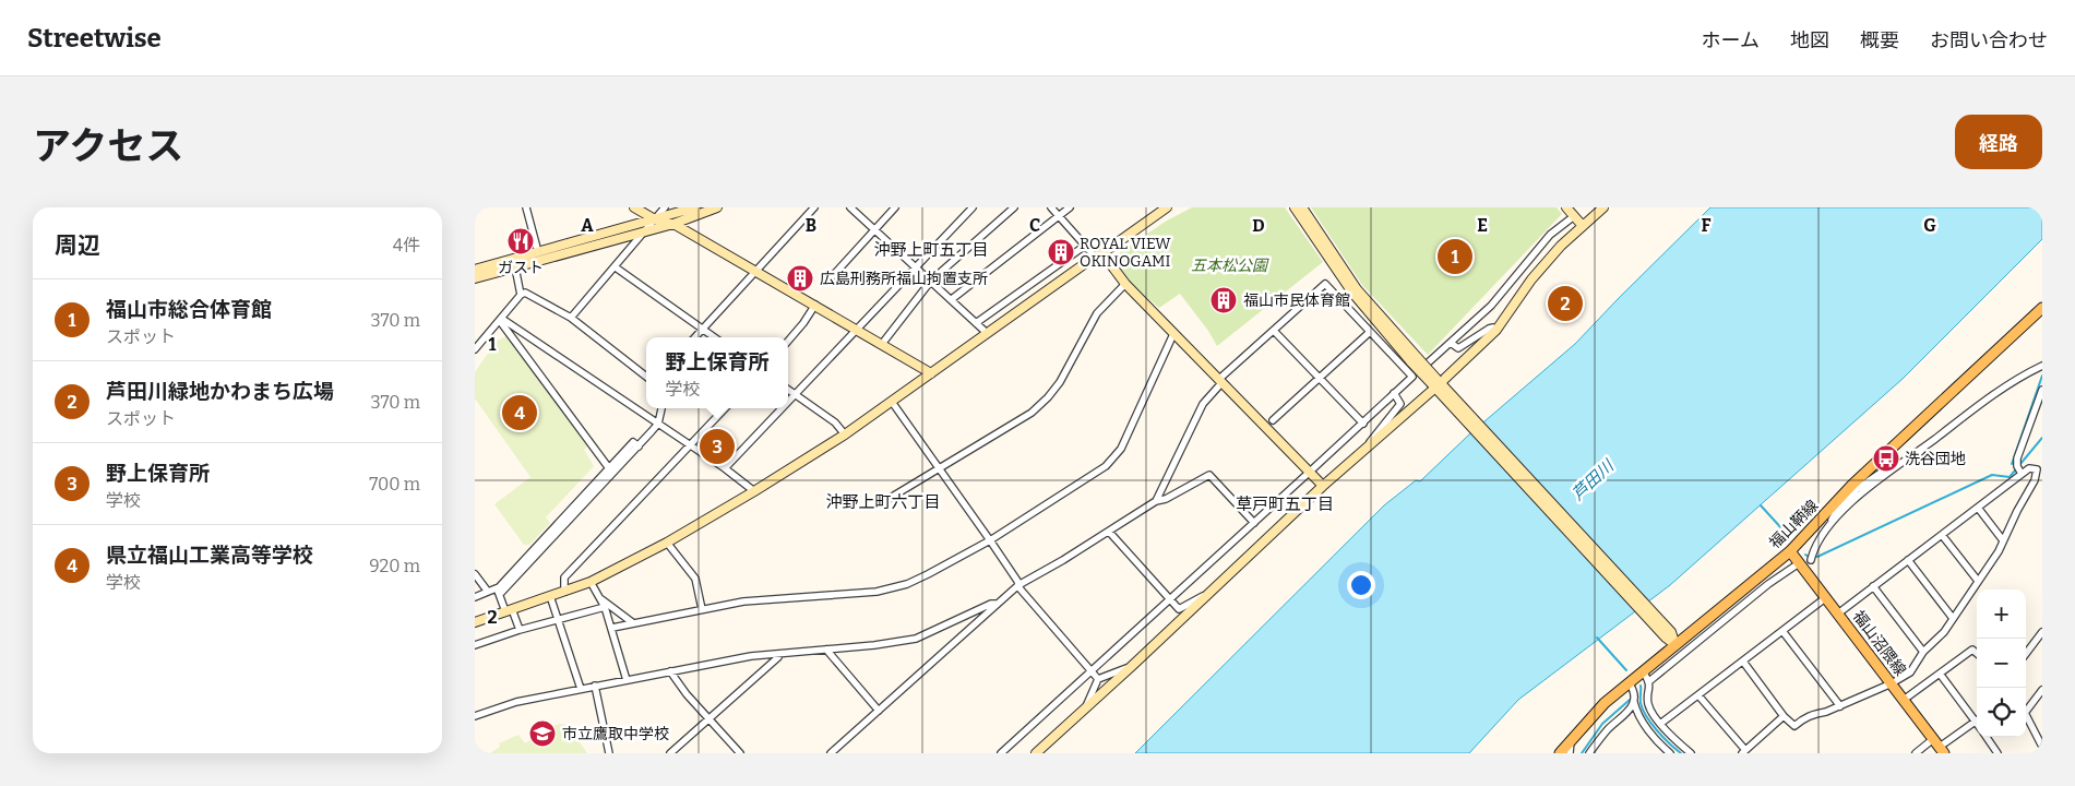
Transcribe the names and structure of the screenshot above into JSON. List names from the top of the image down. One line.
{"streets":{"main road":["福山鞆線","福山沼隈線"]},"crossings":[["福山鞆線","福山沼隈線"]],"districts":["沖野上町五丁目","沖野上町六丁目","草戸町五丁目"],"water":["芦田川"],"parks":["五本松公園"],"places":{"restaurant":["ガスト"],"building":["ROYAL VIEW OKINOGAMI","広島刑務所福山拘置支所","福山市民体育館"],"bus stop":["洗谷団地"],"school or university":["市立鷹取中学校"]},"page":{"header":"Streetwise","nav":["ホーム","地図","概要","お問い合わせ"],"title":"アクセス","buttons":"経路","heading":["周辺","4件"],"pins":["1","2","4","3"],"list":[{"mark":"1","name":"福山市総合体育館","note":"スポット","value":"370 m"},{"mark":"2","name":"芦田川緑地かわまち広場","note":"スポット","value":"370 m"},{"mark":"3","name":"野上保育所","note":"学校","value":"700 m"},{"mark":"4","name":"県立福山工業高等学校","note":"学校","value":"920 m"}],"popup":["野上保育所","学校"],"map_buttons":["+","−"]},"grid":{"columns":["A","B","C","D","E","F","G"],"rows":["1","2"]}}
